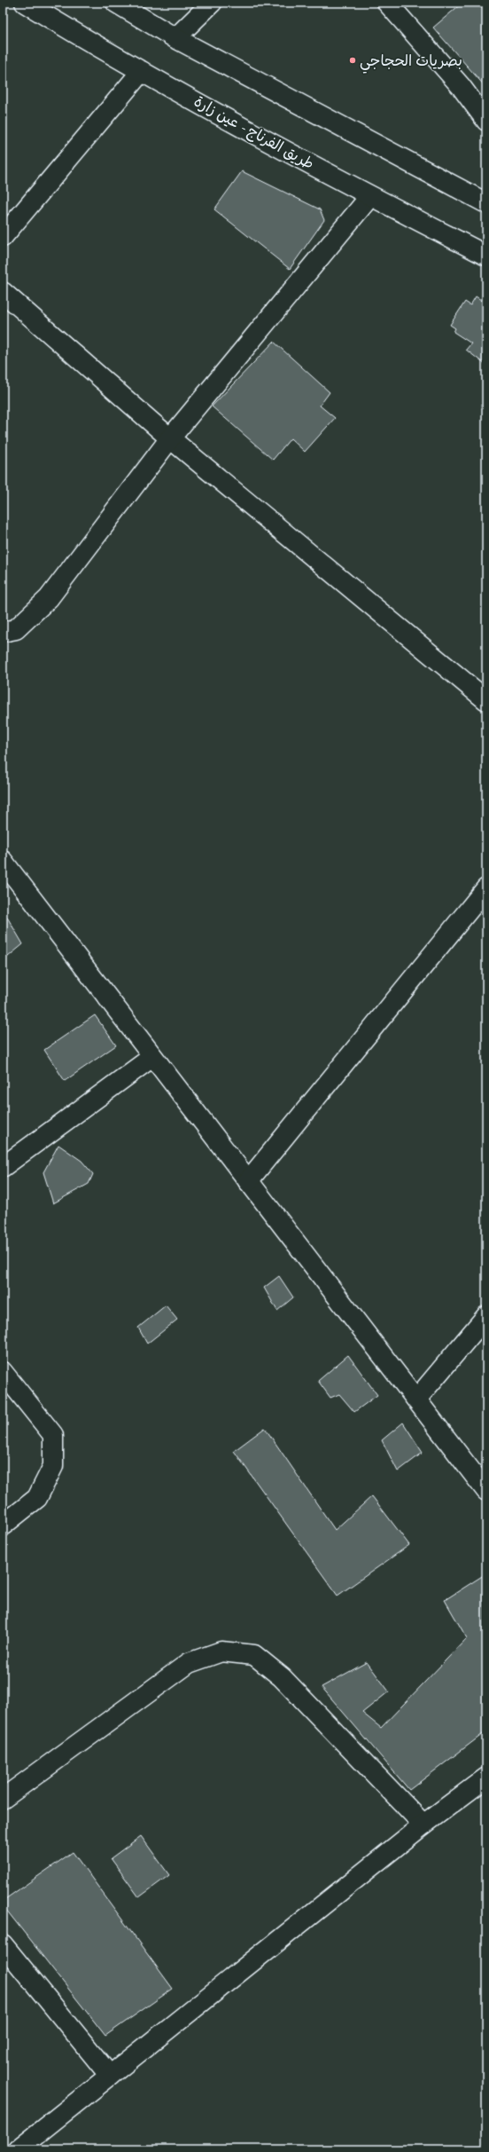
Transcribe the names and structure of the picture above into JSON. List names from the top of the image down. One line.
{"streets":{"street":["طريق الفرناج - عين زارة"]},"places":["بصريات الحجاجي"]}
